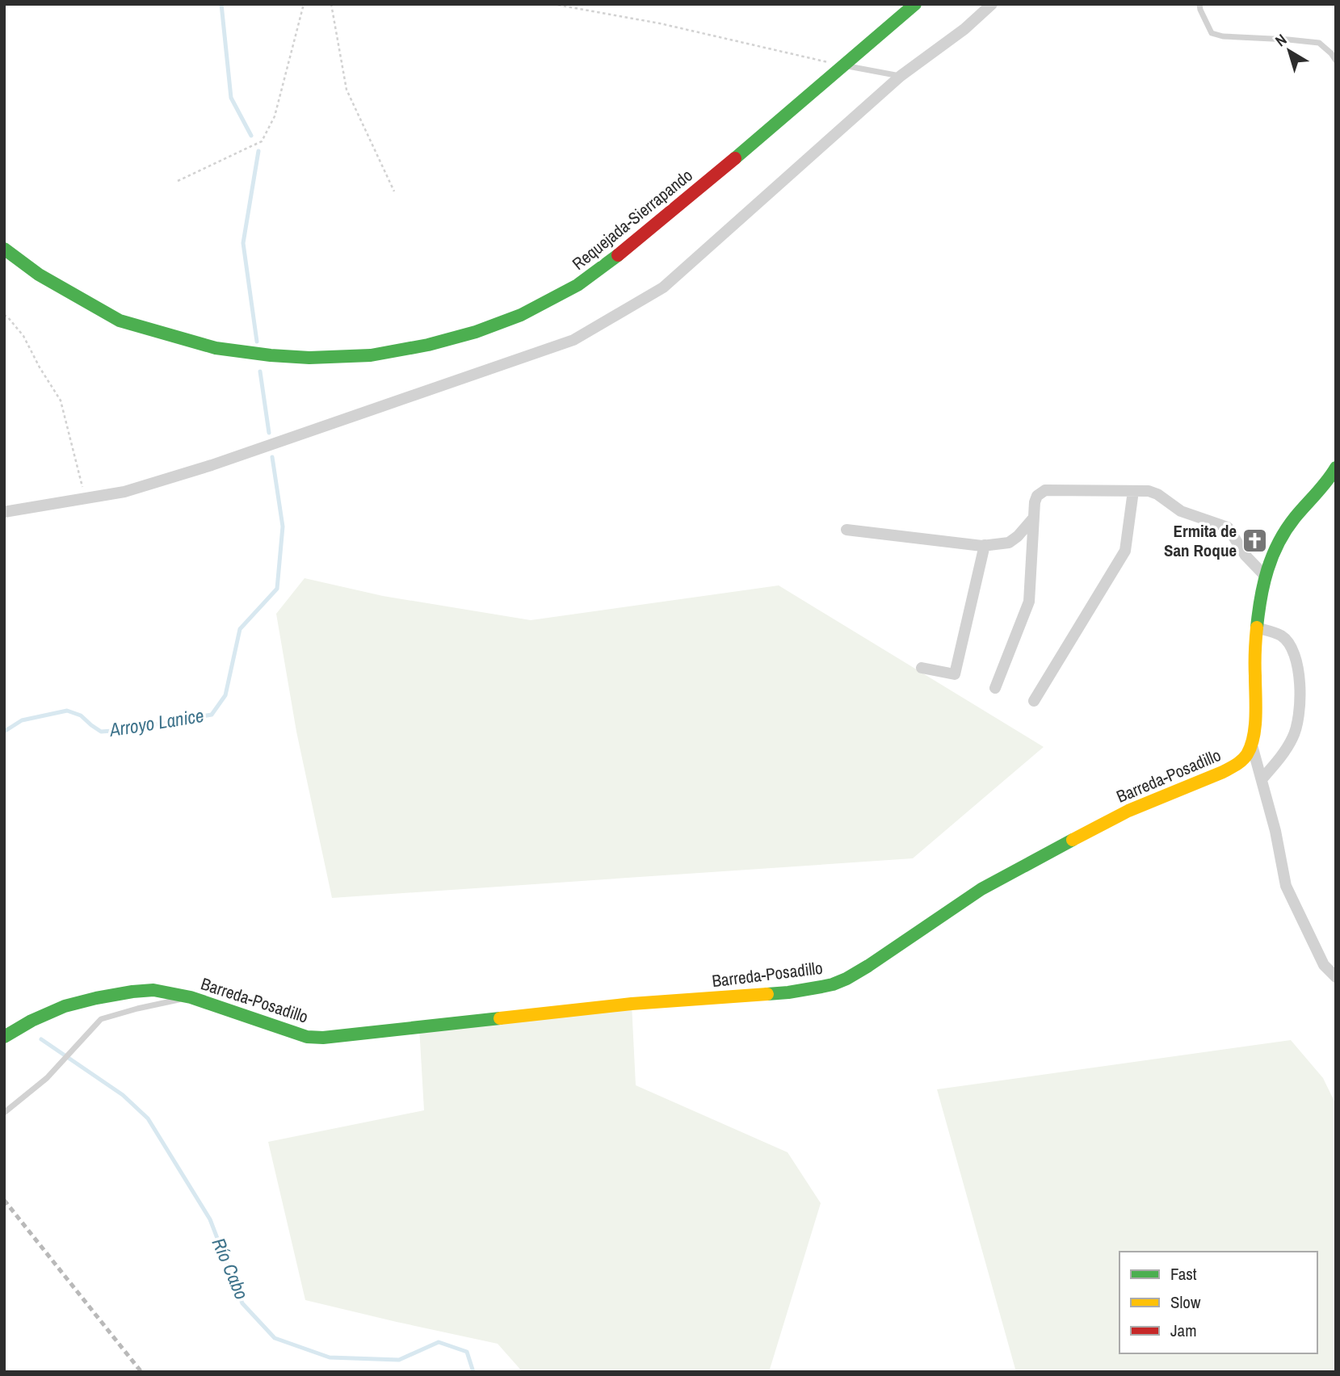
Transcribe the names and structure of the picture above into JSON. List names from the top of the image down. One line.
{"streets":{"street":["Requejada-Sierrapando","Barreda-Posadillo"]},"water":["Arroyo Lanice","Río Cabo"],"places":{"church":["Ermita de San Roque"]},"legend":["Fast","Slow","Jam"],"north":"top left"}
